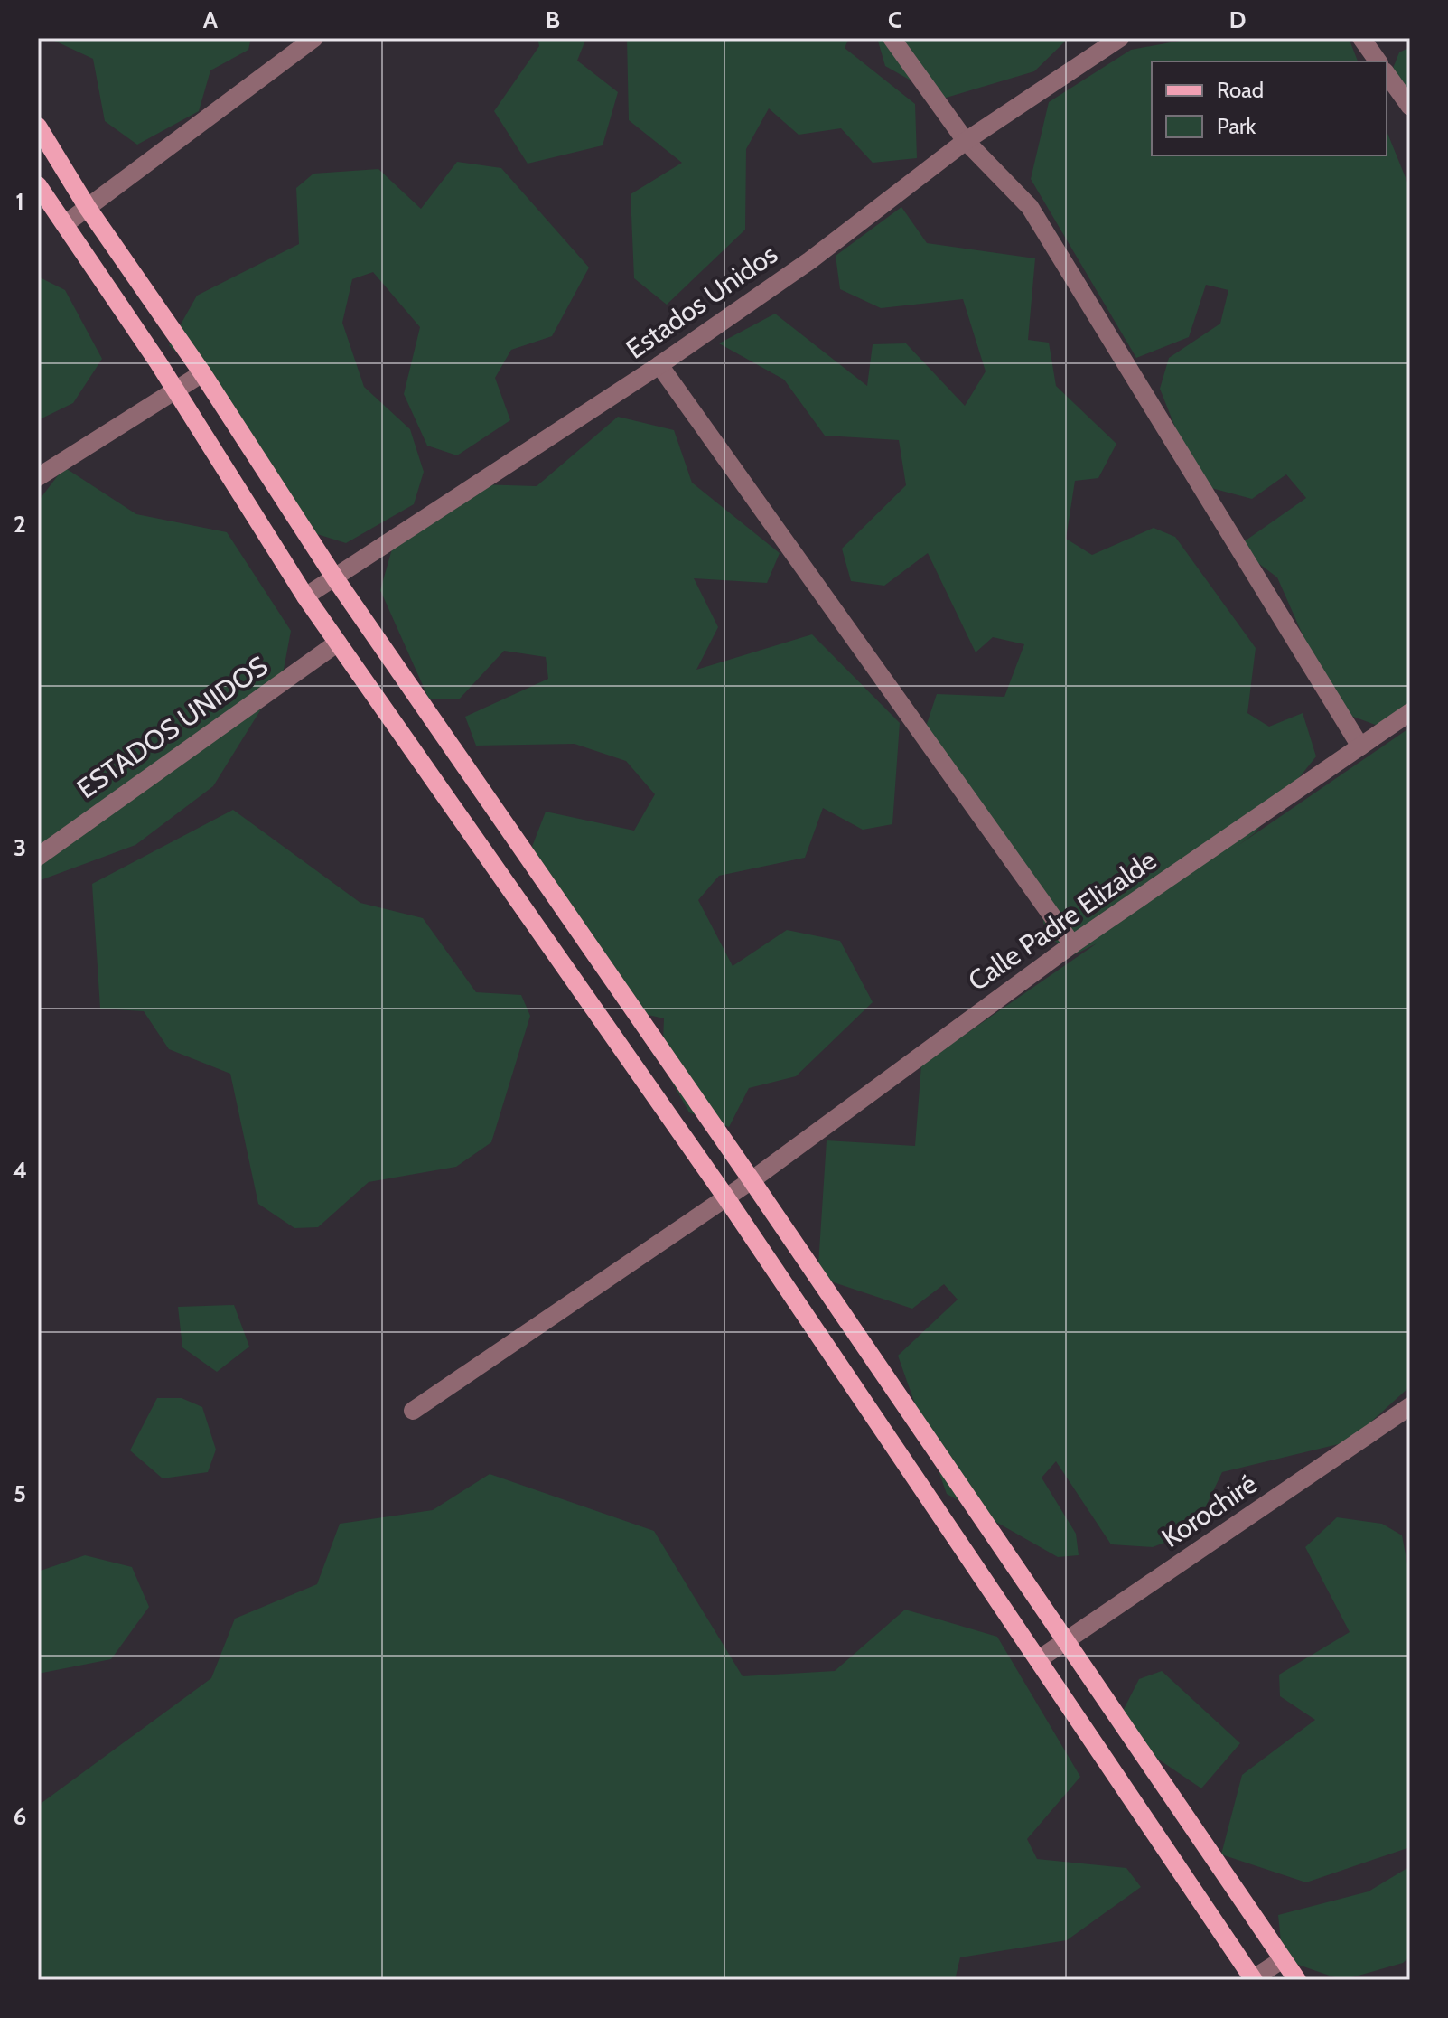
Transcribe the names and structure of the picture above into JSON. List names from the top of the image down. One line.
{"streets":{"street":["Estados Unidos","ESTADOS UNIDOS","Calle Padre Elizalde","Korochiré"]},"legend":["Road","Park"],"grid":{"columns":["A","B","C","D"],"rows":["1","2","3","4","5","6"]}}
